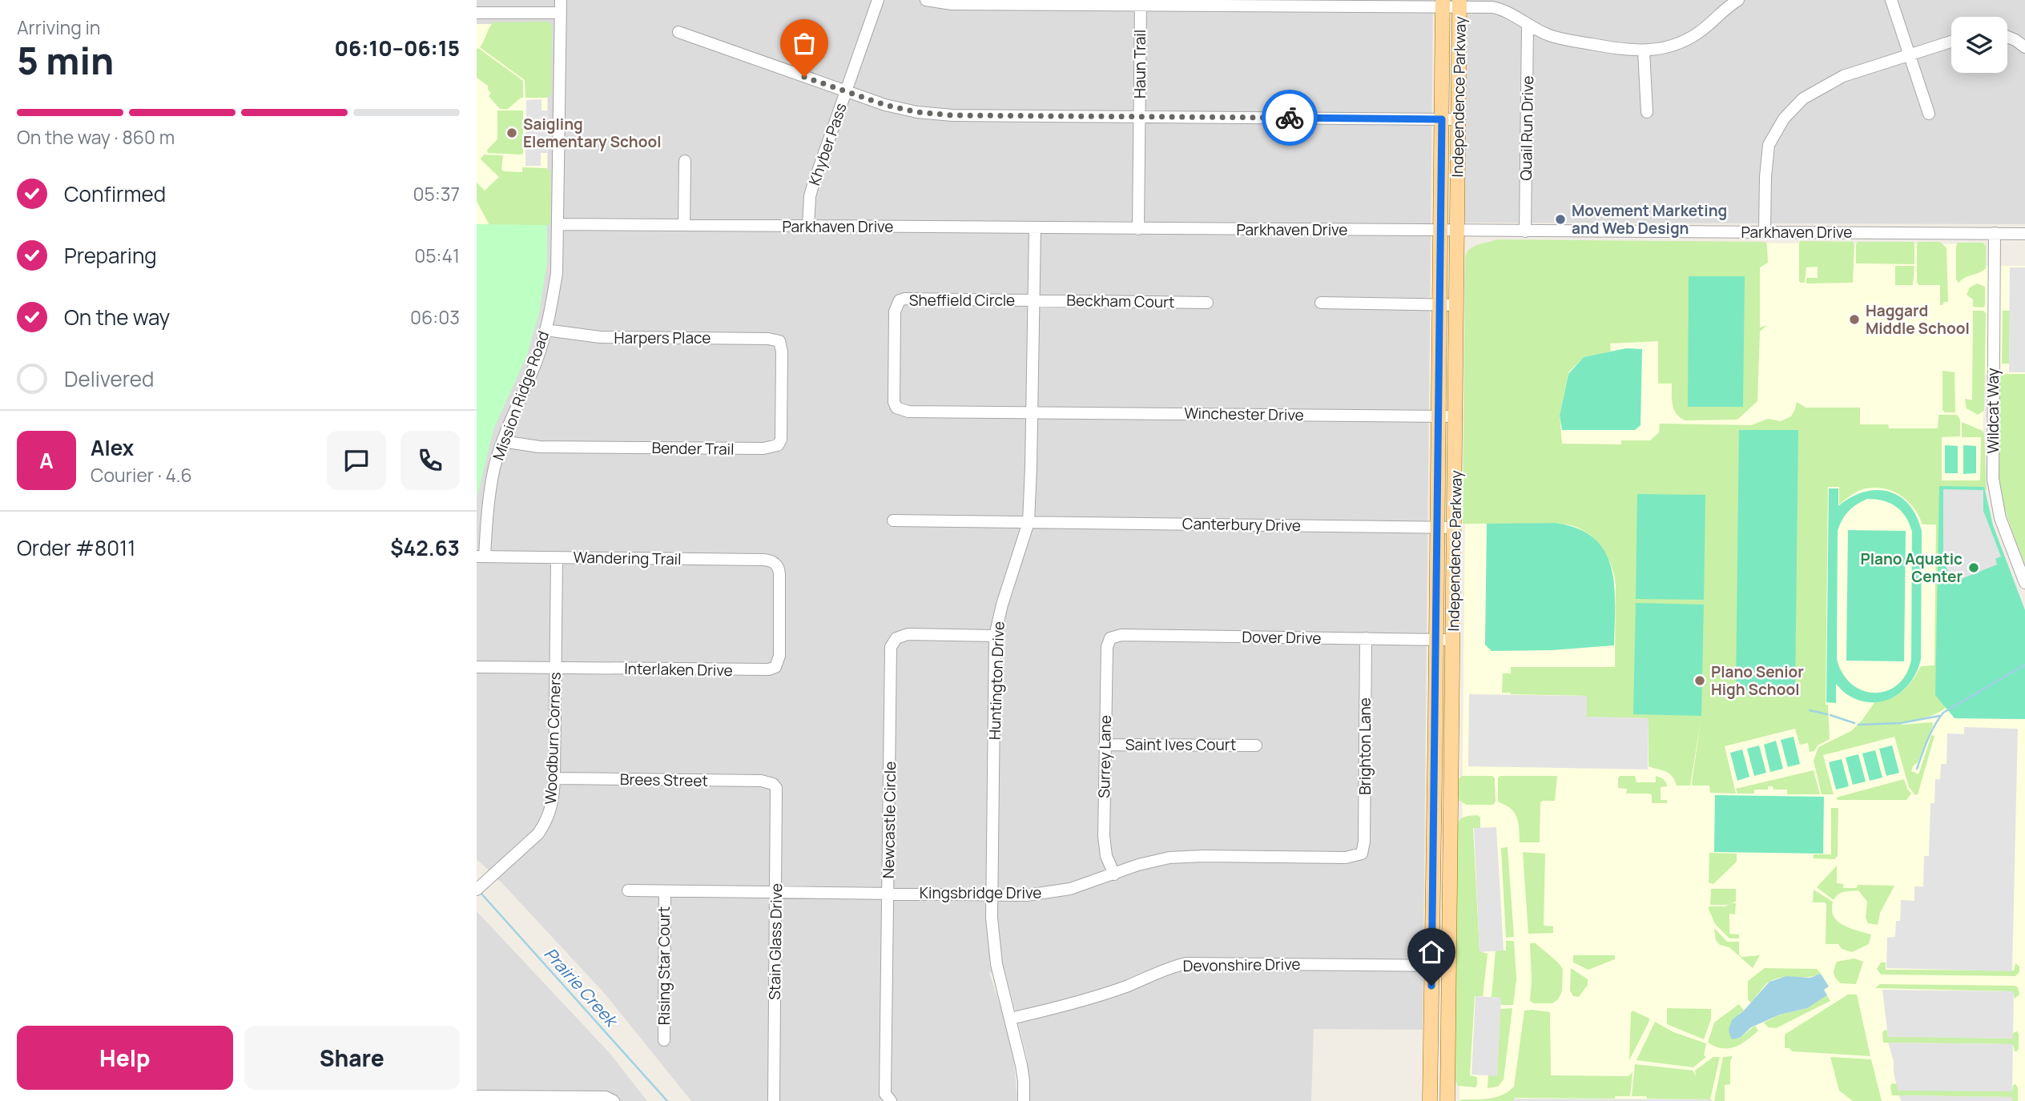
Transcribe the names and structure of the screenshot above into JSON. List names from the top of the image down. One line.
{"streets":{"main road":["Independence Parkway"],"street":["Haun Trail","Quail Run Drive","Khyber Pass","Parkhaven Drive","Sheffield Circle","Beckham Court","Harpers Place","Mission Ridge Road","Wildcat Way","Winchester Drive","Bender Trail","Canterbury Drive","Wandering Trail","Dover Drive","Interlaken Drive","Huntington Drive","Woodburn Corners","Saint Ives Court","Brighton Lane","Surrey Lane","Brees Street","Newcastle Circle","Kingsbridge Drive","Stain Glass Drive","Devonshire Drive","Rising Star Court"]},"crossings":[["Haun Trail","Parkhaven Drive"],["Independence Parkway","Parkhaven Drive"],["Independence Parkway","Winchester Drive"],["Independence Parkway","Canterbury Drive"],["Independence Parkway","Dover Drive"],["Independence Parkway","Devonshire Drive"],["Quail Run Drive","Parkhaven Drive"],["Khyber Pass","Parkhaven Drive"],["Parkhaven Drive","Mission Ridge Road"],["Parkhaven Drive","Wildcat Way"],["Parkhaven Drive","Huntington Drive"],["Sheffield Circle","Beckham Court"],["Sheffield Circle","Winchester Drive"],["Sheffield Circle","Huntington Drive"],["Beckham Court","Huntington Drive"],["Harpers Place","Mission Ridge Road"],["Harpers Place","Bender Trail"],["Mission Ridge Road","Bender Trail"],["Mission Ridge Road","Wandering Trail"],["Winchester Drive","Huntington Drive"],["Canterbury Drive","Huntington Drive"],["Wandering Trail","Interlaken Drive"],["Wandering Trail","Woodburn Corners"],["Dover Drive","Brighton Lane"],["Dover Drive","Surrey Lane"],["Interlaken Drive","Woodburn Corners"],["Huntington Drive","Newcastle Circle"],["Huntington Drive","Kingsbridge Drive"],["Huntington Drive","Devonshire Drive"],["Woodburn Corners","Brees Street"],["Saint Ives Court","Surrey Lane"],["Brighton Lane","Kingsbridge Drive"],["Surrey Lane","Kingsbridge Drive"],["Brees Street","Stain Glass Drive"],["Newcastle Circle","Kingsbridge Drive"],["Kingsbridge Drive","Stain Glass Drive"],["Kingsbridge Drive","Rising Star Court"]],"water":["Prairie Creek"],"places":["Saigling Elementary School","Movement Marketing and Web Design","Haggard Middle School","Plano Aquatic Center","Plano Senior High School"],"page":{"heading":["5 min","Arriving in","06:10–06:15"],"panel":["Alex","Courier · 4.6","Order #8011","$42.63"],"bar":"On the way · 860 m","list":[["Confirmed","05:37"],["Preparing","05:41"],["On the way","06:03"],"Delivered"],"round":"A","buttons":["Help","Share"]}}
